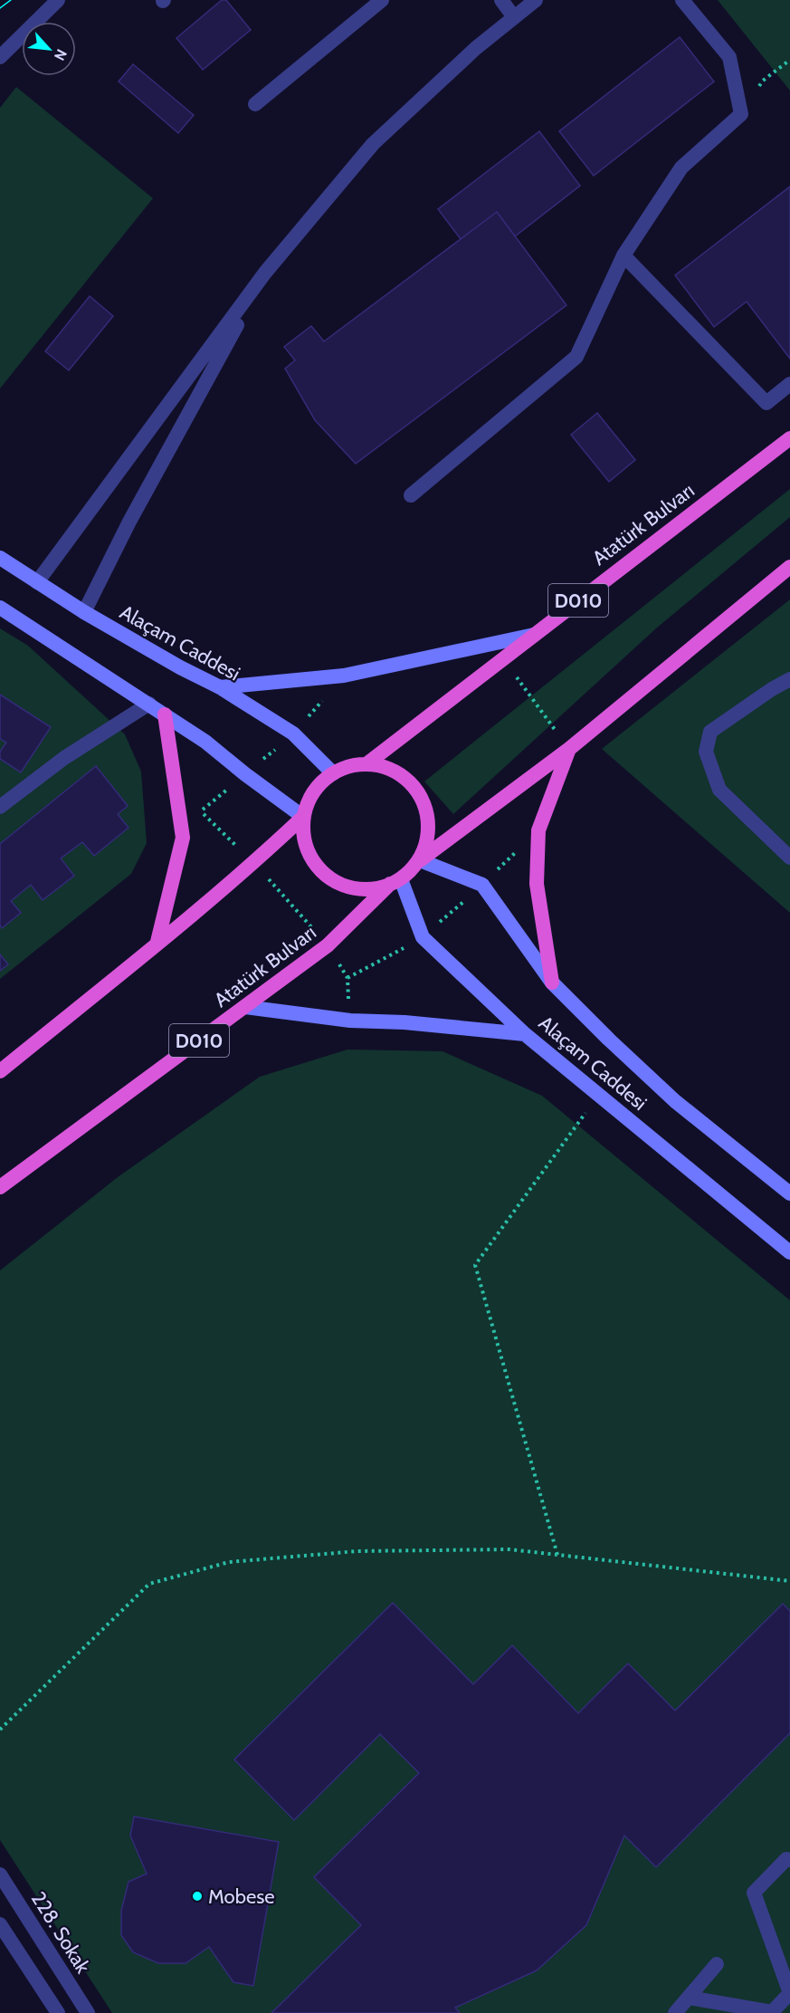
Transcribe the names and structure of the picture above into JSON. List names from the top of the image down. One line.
{"streets":{"highway":["Atatürk Bulvarı","D010"],"main road":["Alaçam Caddesi"],"street":["228. Sokak"]},"crossings":[["Atatürk Bulvarı","D010"],["Atatürk Bulvarı","Alaçam Caddesi"],["D010","Alaçam Caddesi"]],"places":["Mobese"],"north":"bottom right"}
